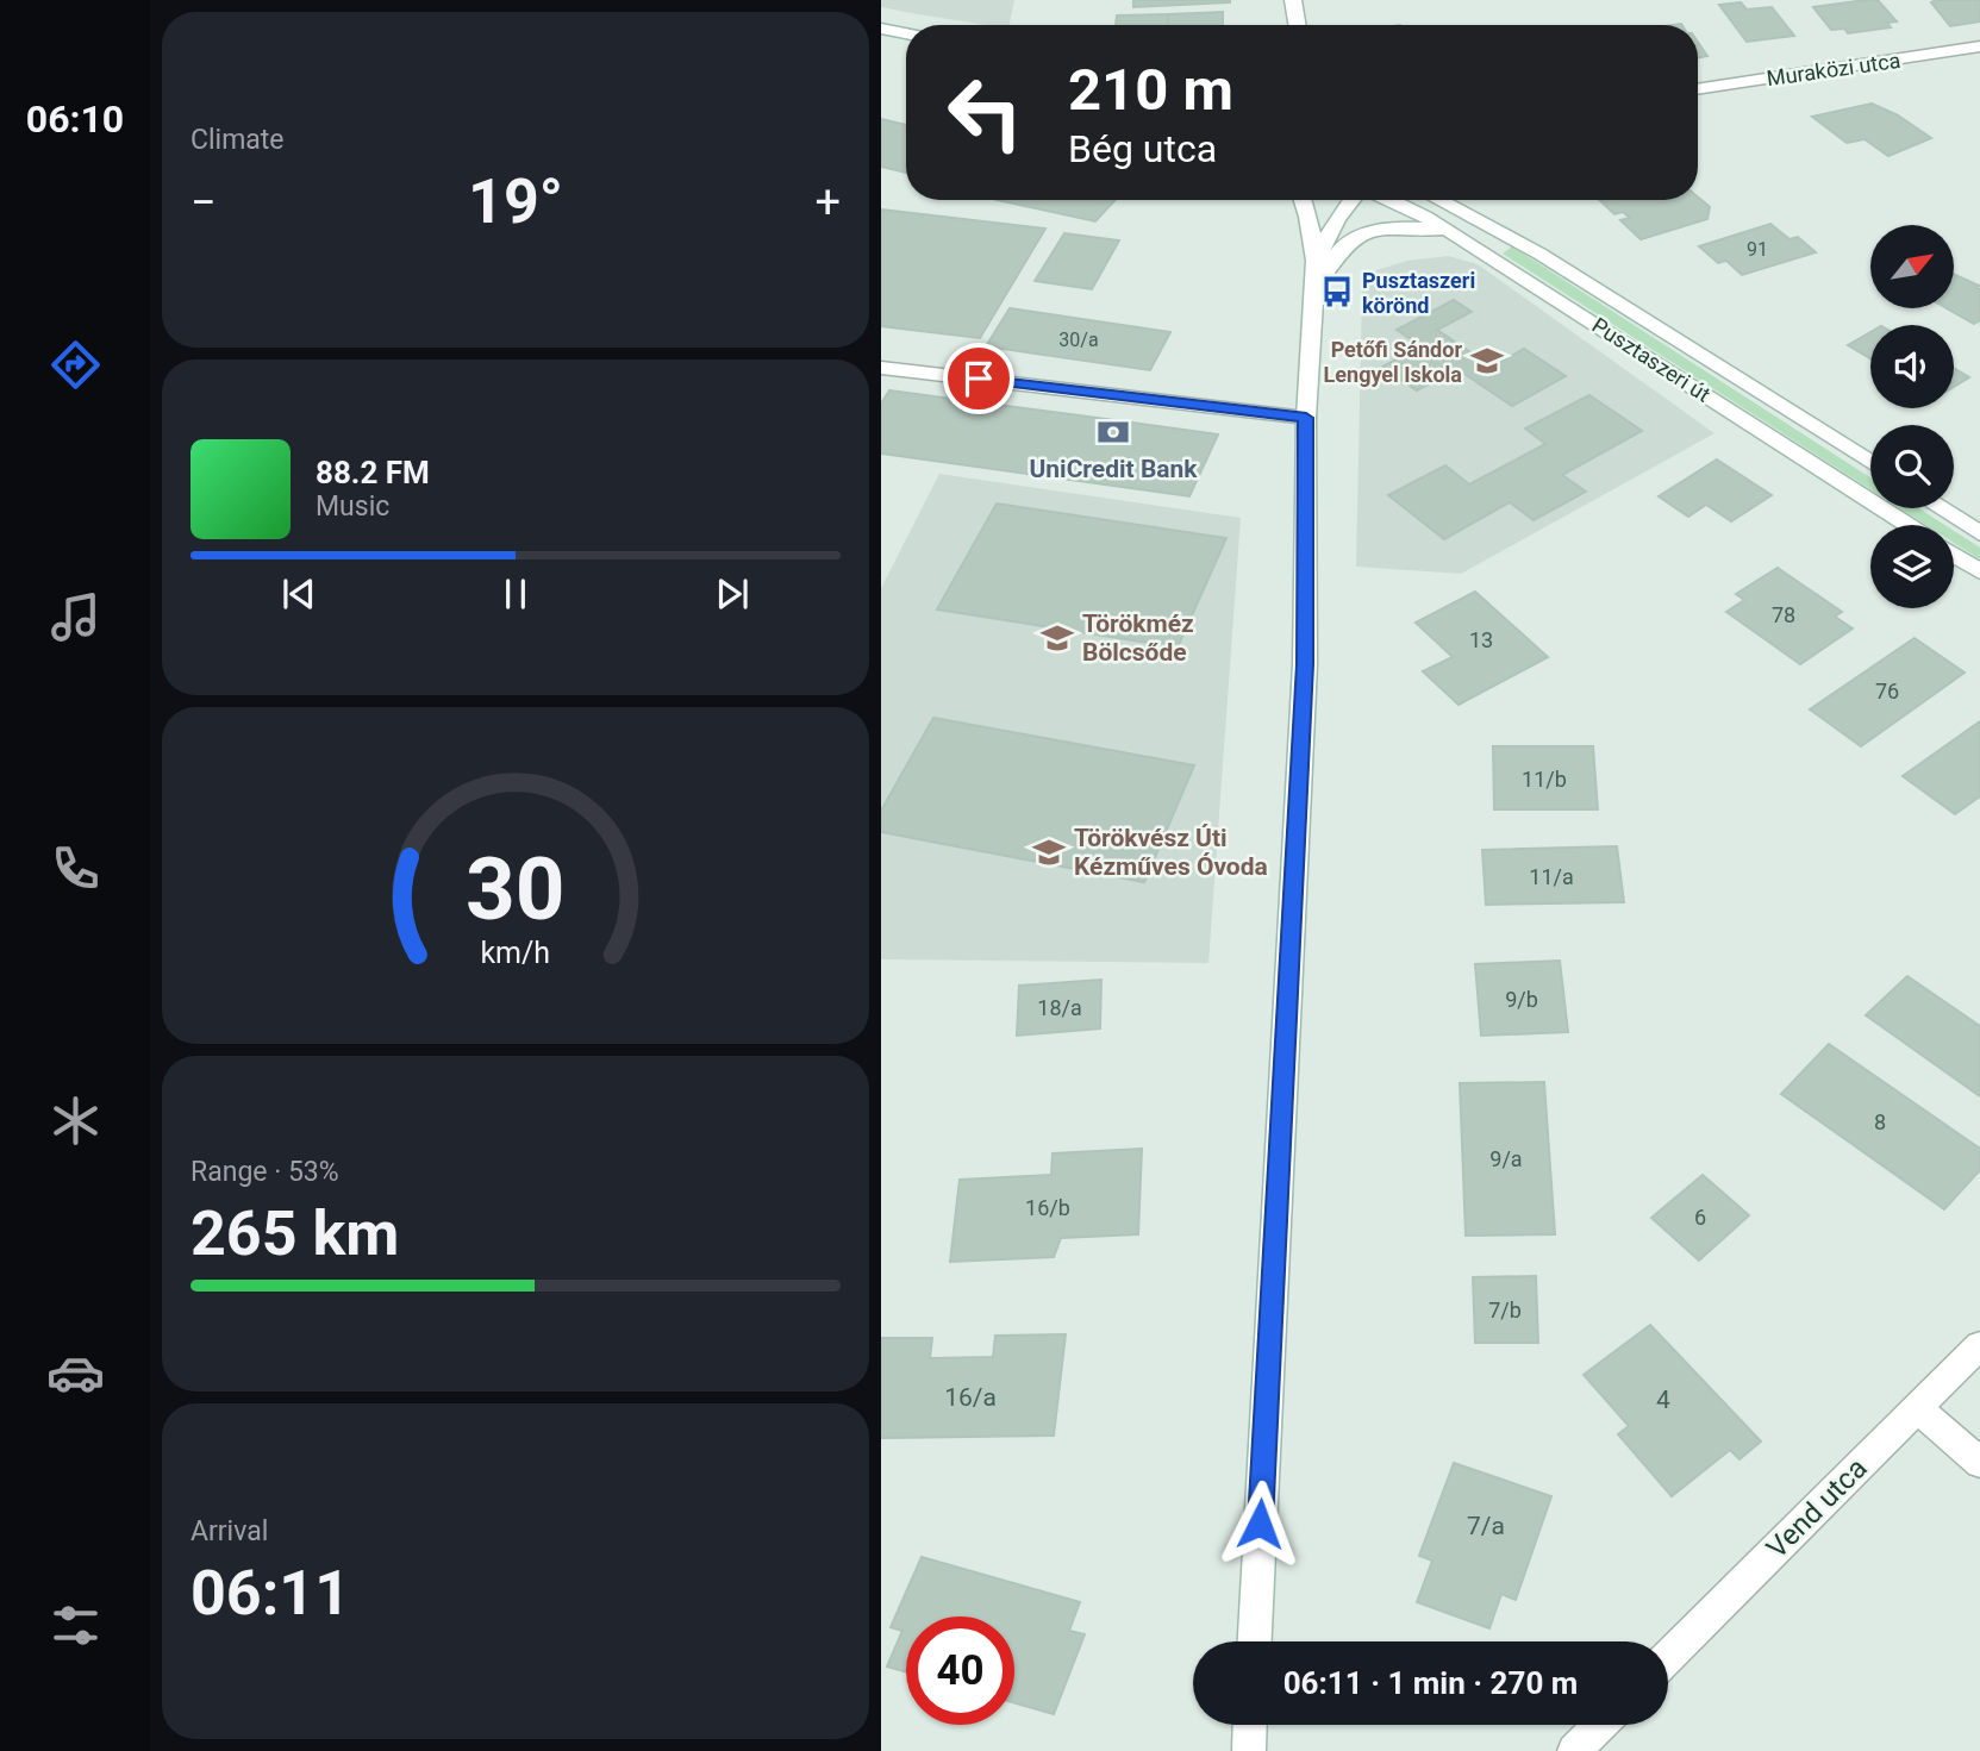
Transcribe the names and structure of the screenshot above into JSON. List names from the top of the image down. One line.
{"streets":{"street":["Muraközi utca","Pusztaszeri út","Vend utca"]},"places":{"bus stop":["Pusztaszeri körönd"],"school or university":["Petőfi Sándor Lengyel Iskola","Törökméz Bölcsőde","Törökvész Úti Kézműves Óvoda"],"bank":["UniCredit Bank"]},"house_numbers":["91","30/a","78","13","76","11/b","11/a","9/b","18/a","8","9/a","16/b","6","7/b","16/a","4","7/a"],"north":"top right","page":{"tabs":"06:10","tile":["Climate",["Range · 53%","265 km"],["Arrival","06:11"]],"turn":["210 m","Bég utca"],"heat":["−","19°","+"],"song":["88.2 FM","Music"],"limit":"40","trip":"06:11 · 1 min · 270 m","gauge":["30","km/h"]}}
